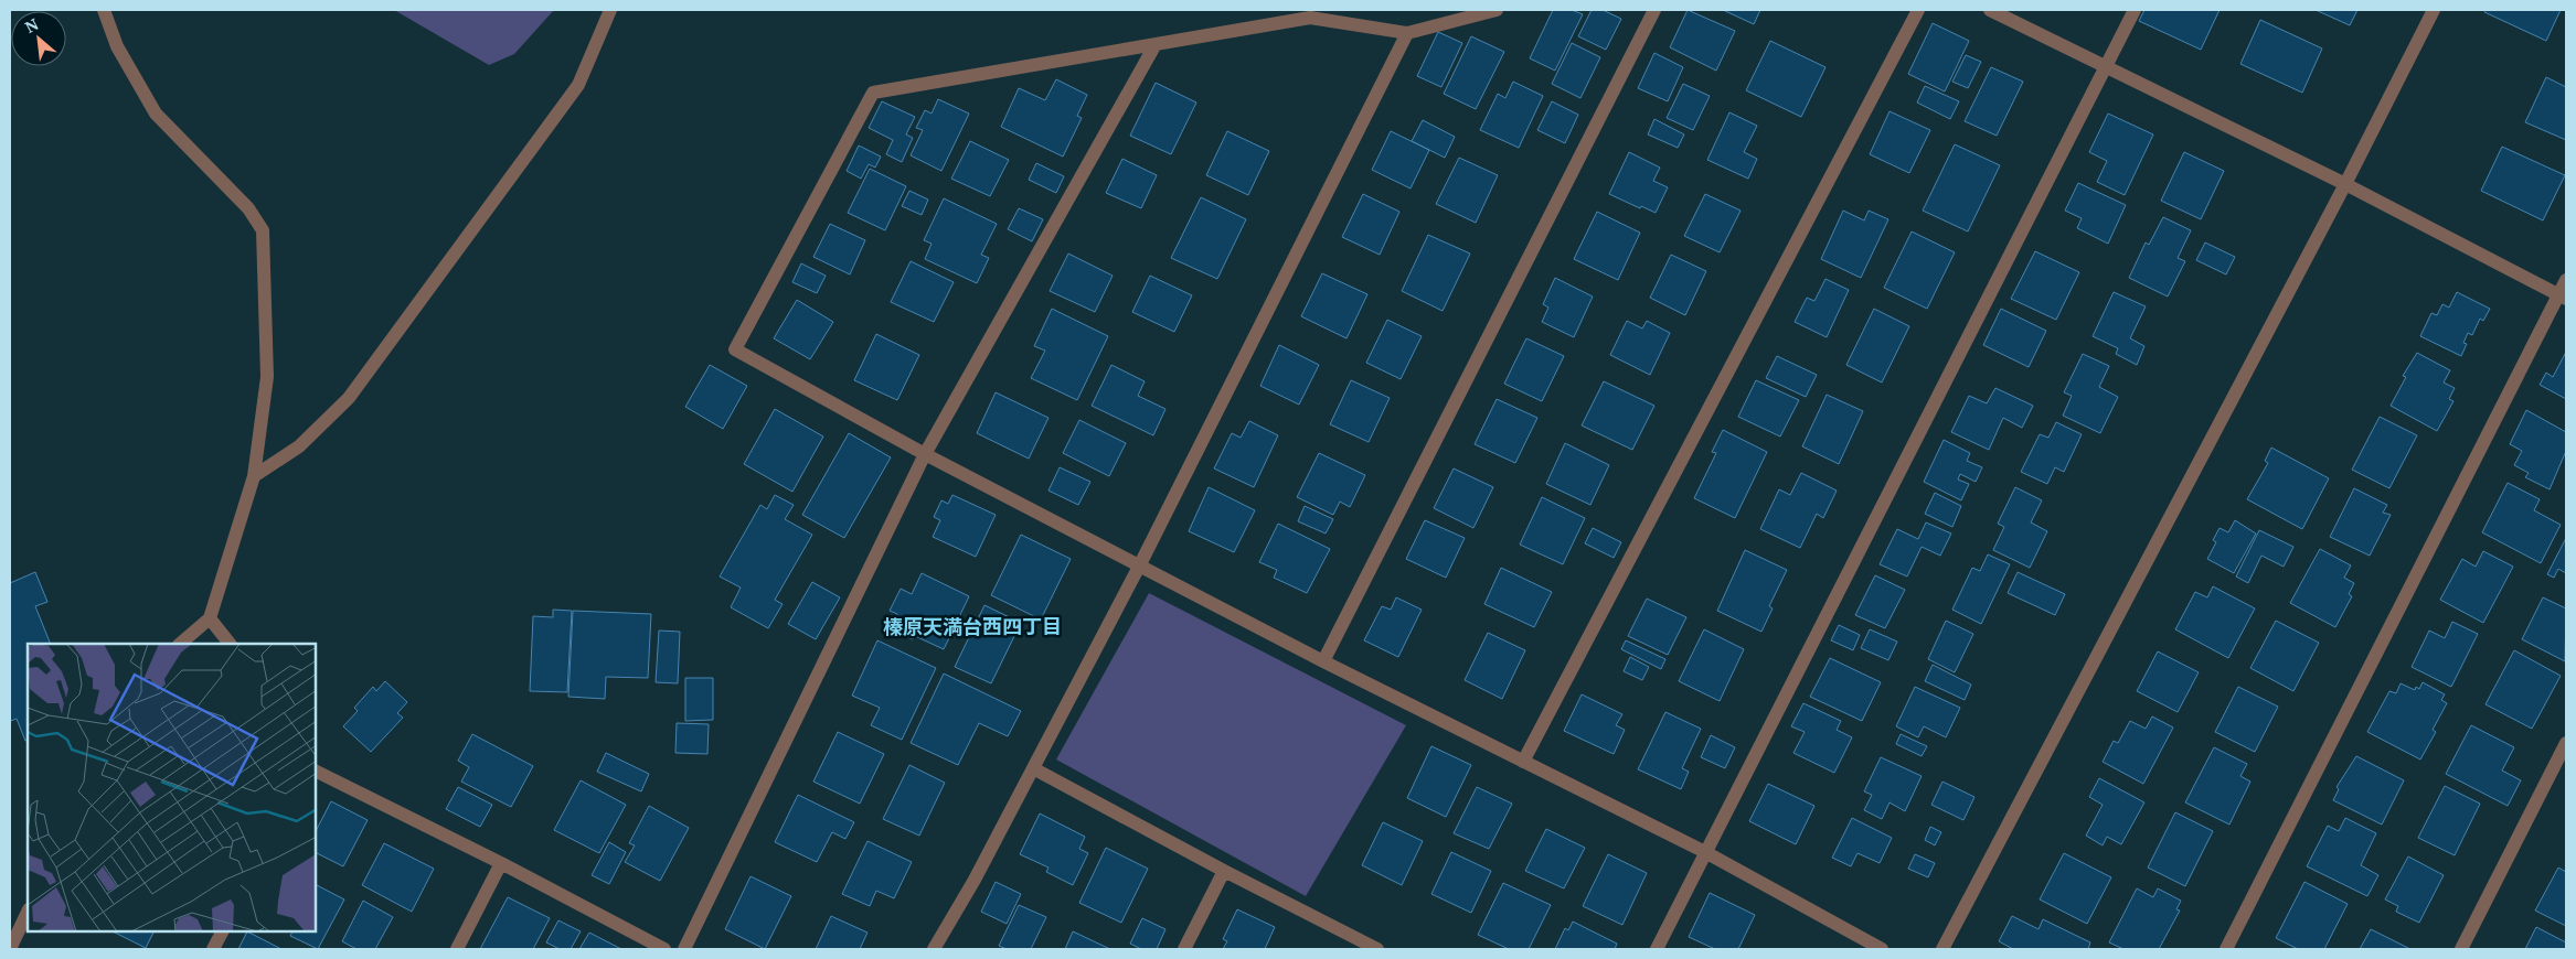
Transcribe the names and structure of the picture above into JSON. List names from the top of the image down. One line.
{"districts":["榛原天満台西四丁目"],"north":"top left"}
